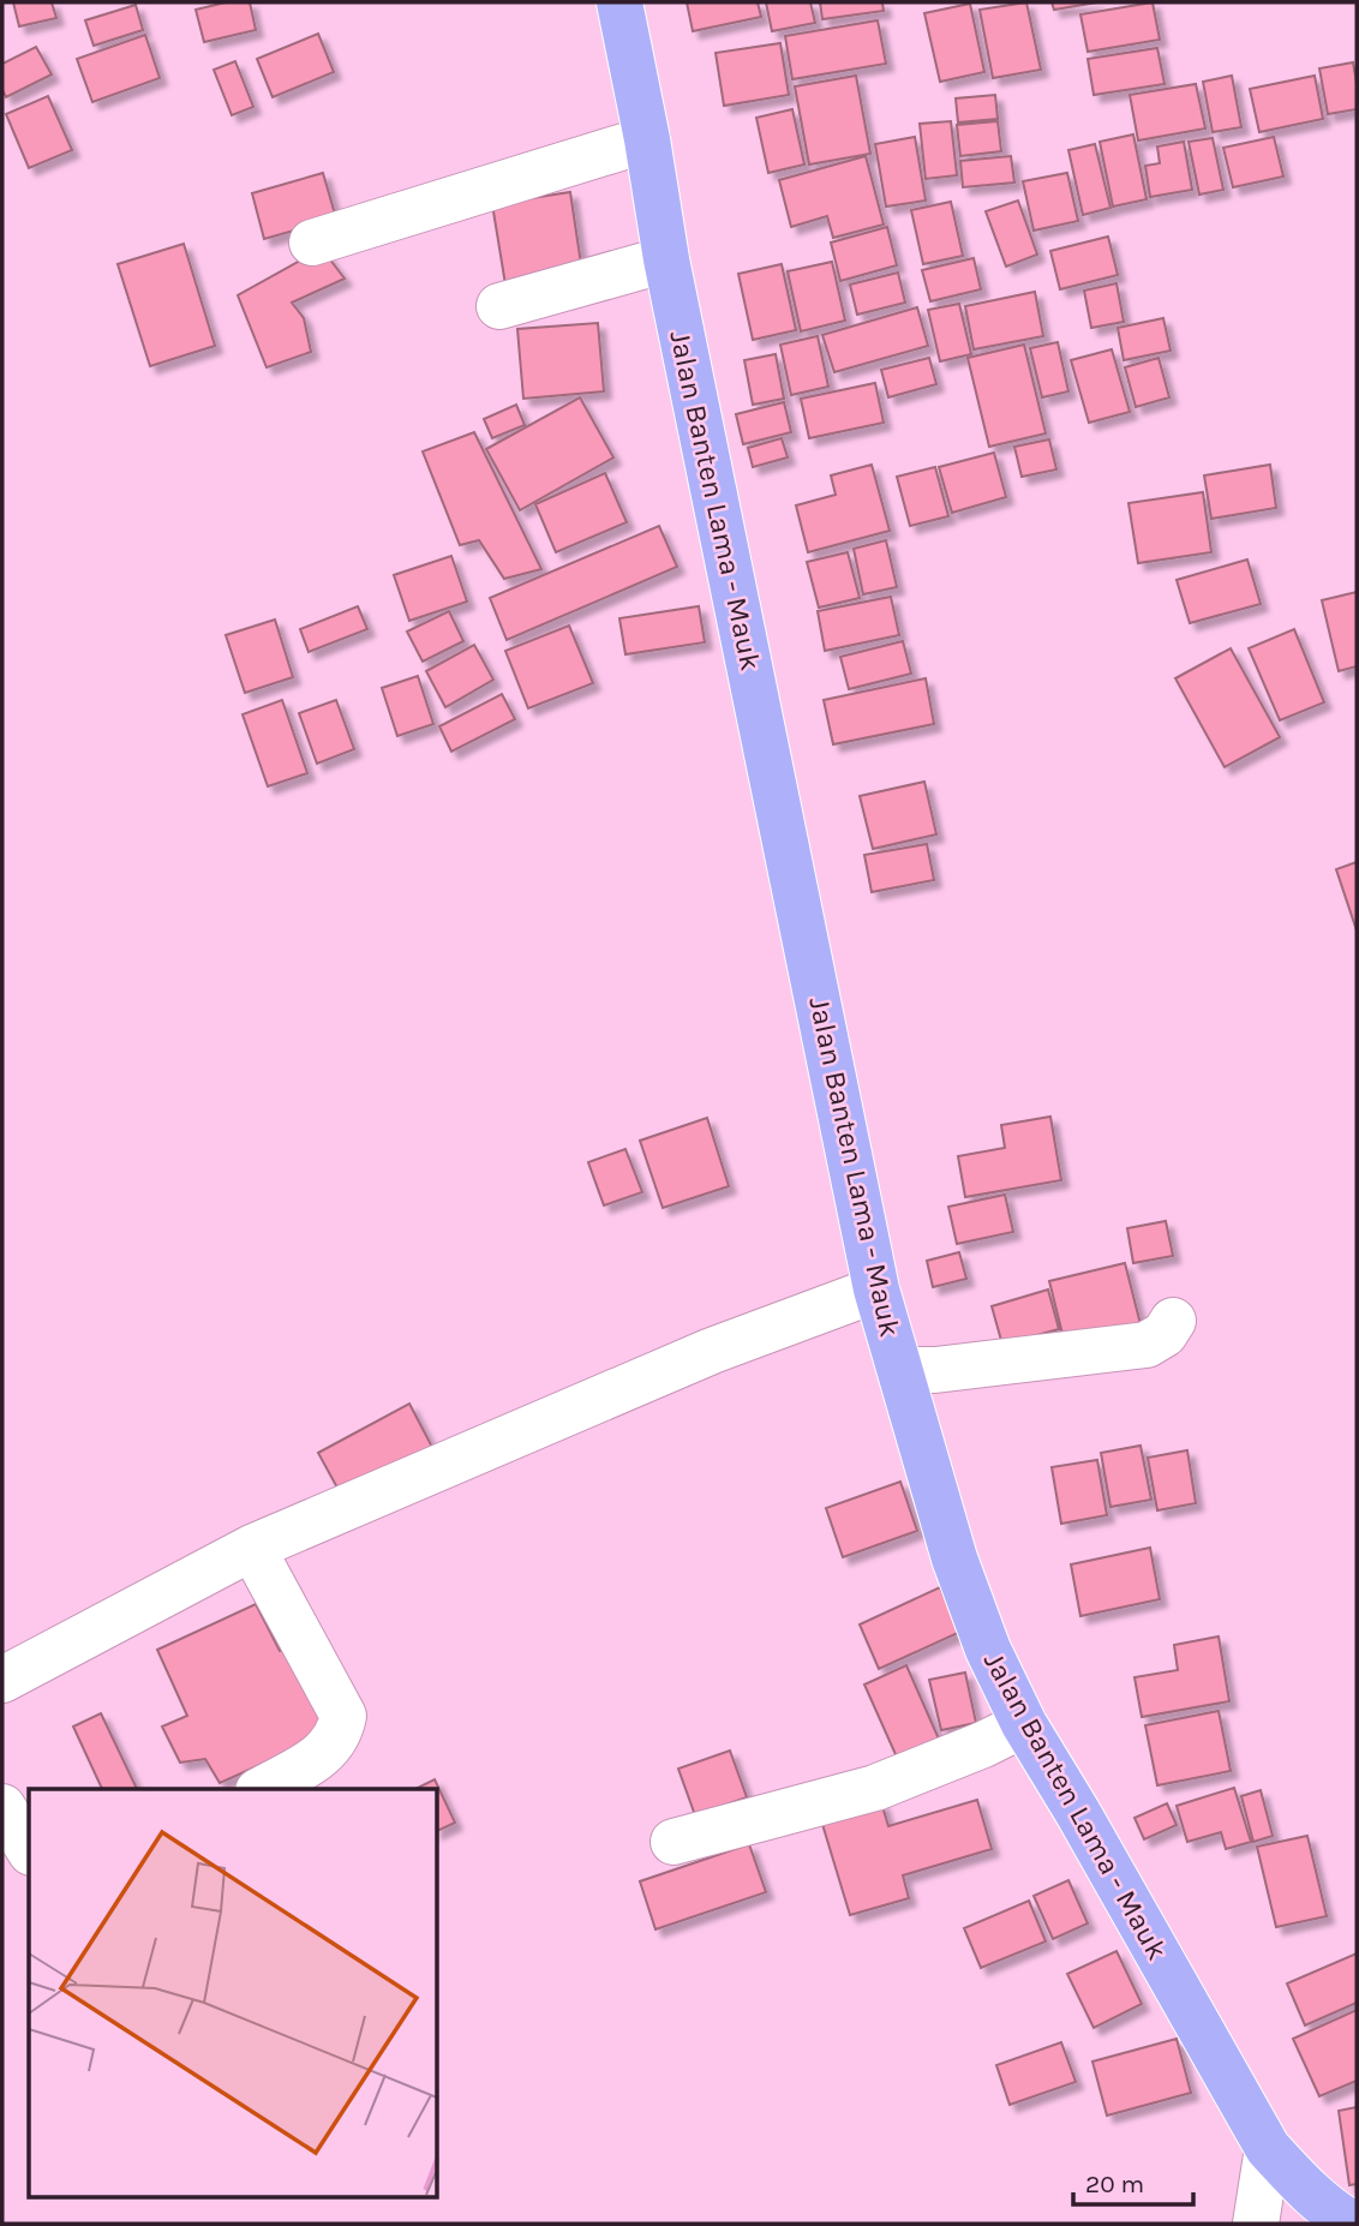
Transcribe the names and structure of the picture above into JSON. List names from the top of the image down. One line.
{"streets":{"main road":["Jalan Banten Lama - Mauk"]},"scale_bar":"20 m"}
